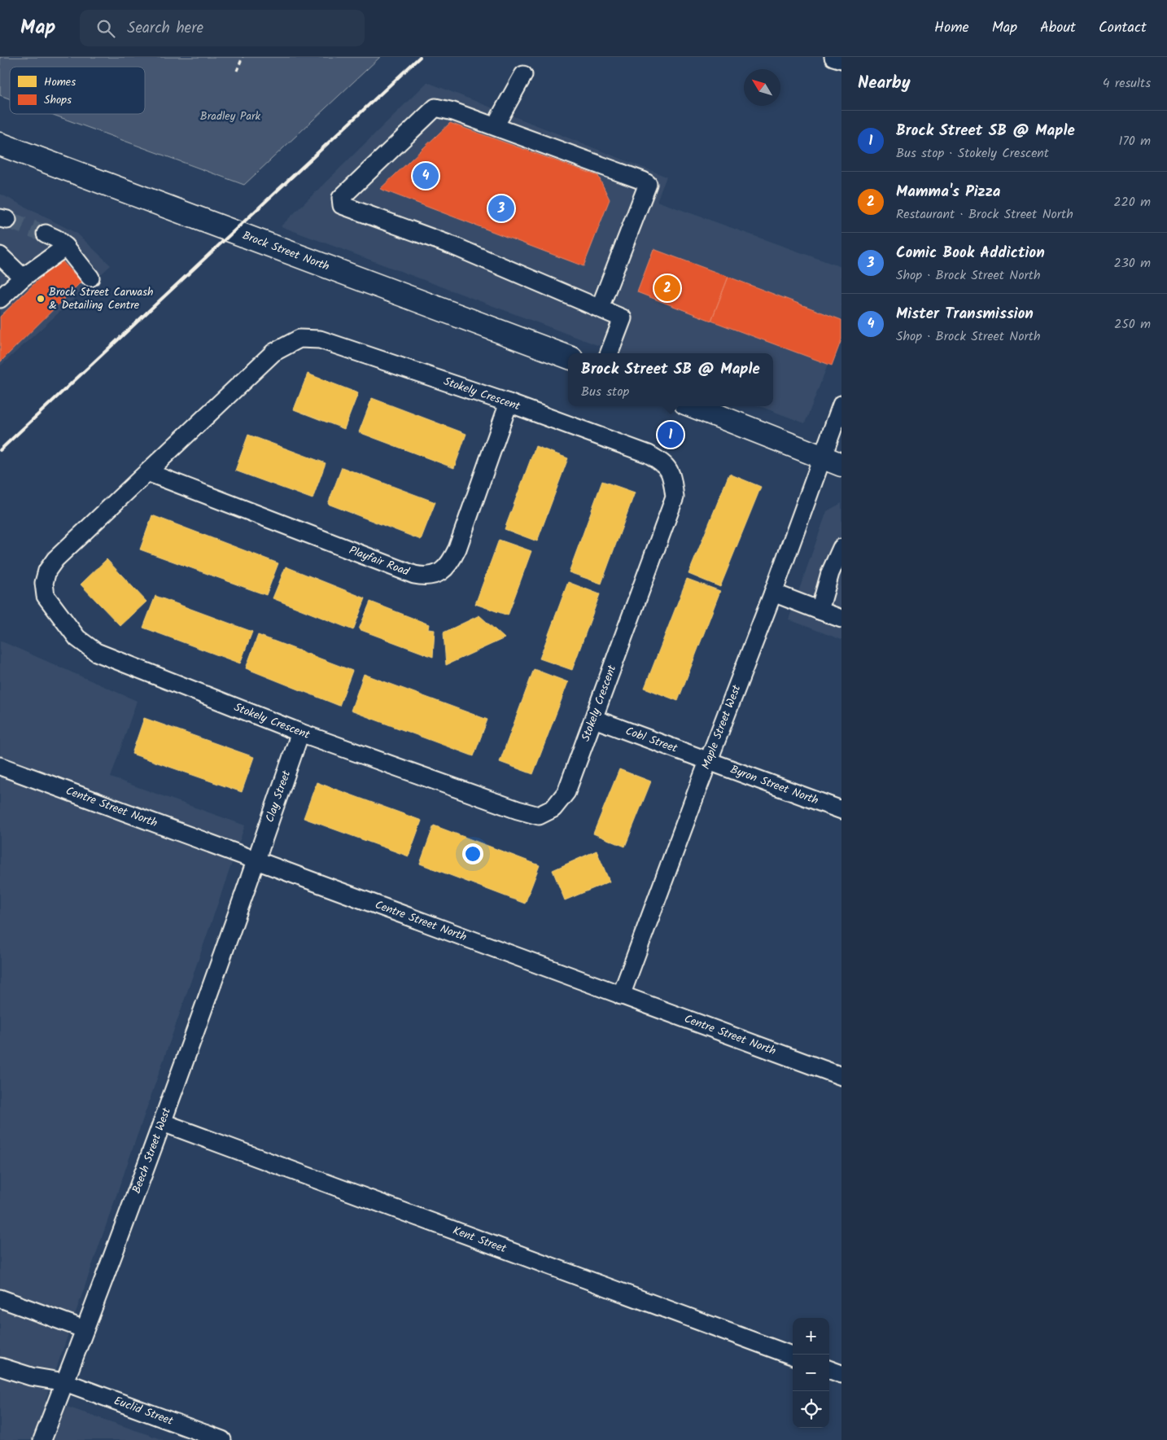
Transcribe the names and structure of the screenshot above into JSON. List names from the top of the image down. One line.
{"streets":{"main road":["Brock Street North"],"street":["Stokely Crescent","Playfair Road","Maple Street West","Cobl Street","Byron Street North","Clay Street","Centre Street North","Beech Street West","Kent Street","Euclid Street"]},"crossings":[["Stokely Crescent","Playfair Road"],["Stokely Crescent","Cobl Street"],["Stokely Crescent","Clay Street"],["Maple Street West","Cobl Street"],["Maple Street West","Byron Street North"],["Maple Street West","Centre Street North"],["Cobl Street","Byron Street North"],["Clay Street","Centre Street North"],["Clay Street","Beech Street West"],["Centre Street North","Beech Street West"],["Beech Street West","Kent Street"],["Beech Street West","Euclid Street"]],"parks":["Bradley Park"],"places":["Brock Street Carwash & Detailing Centre"],"legend":["Homes","Shops"],"north":"top left","page":{"header":"Map","search":"Search here","nav":["Home","Map","About","Contact"],"heading":["Nearby","4 results"],"list":[{"mark":"1","name":"Brock Street SB @ Maple","note":"Bus stop · Stokely Crescent","value":"170 m"},{"mark":"2","name":"Mamma's Pizza","note":"Restaurant · Brock Street North","value":"220 m"},{"mark":"3","name":"Comic Book Addiction","note":"Shop · Brock Street North","value":"230 m"},{"mark":"4","name":"Mister Transmission","note":"Shop · Brock Street North","value":"250 m"}],"pins":["4","3","2","1"],"popup":["Brock Street SB @ Maple","Bus stop"],"map_buttons":["+","−"]}}
